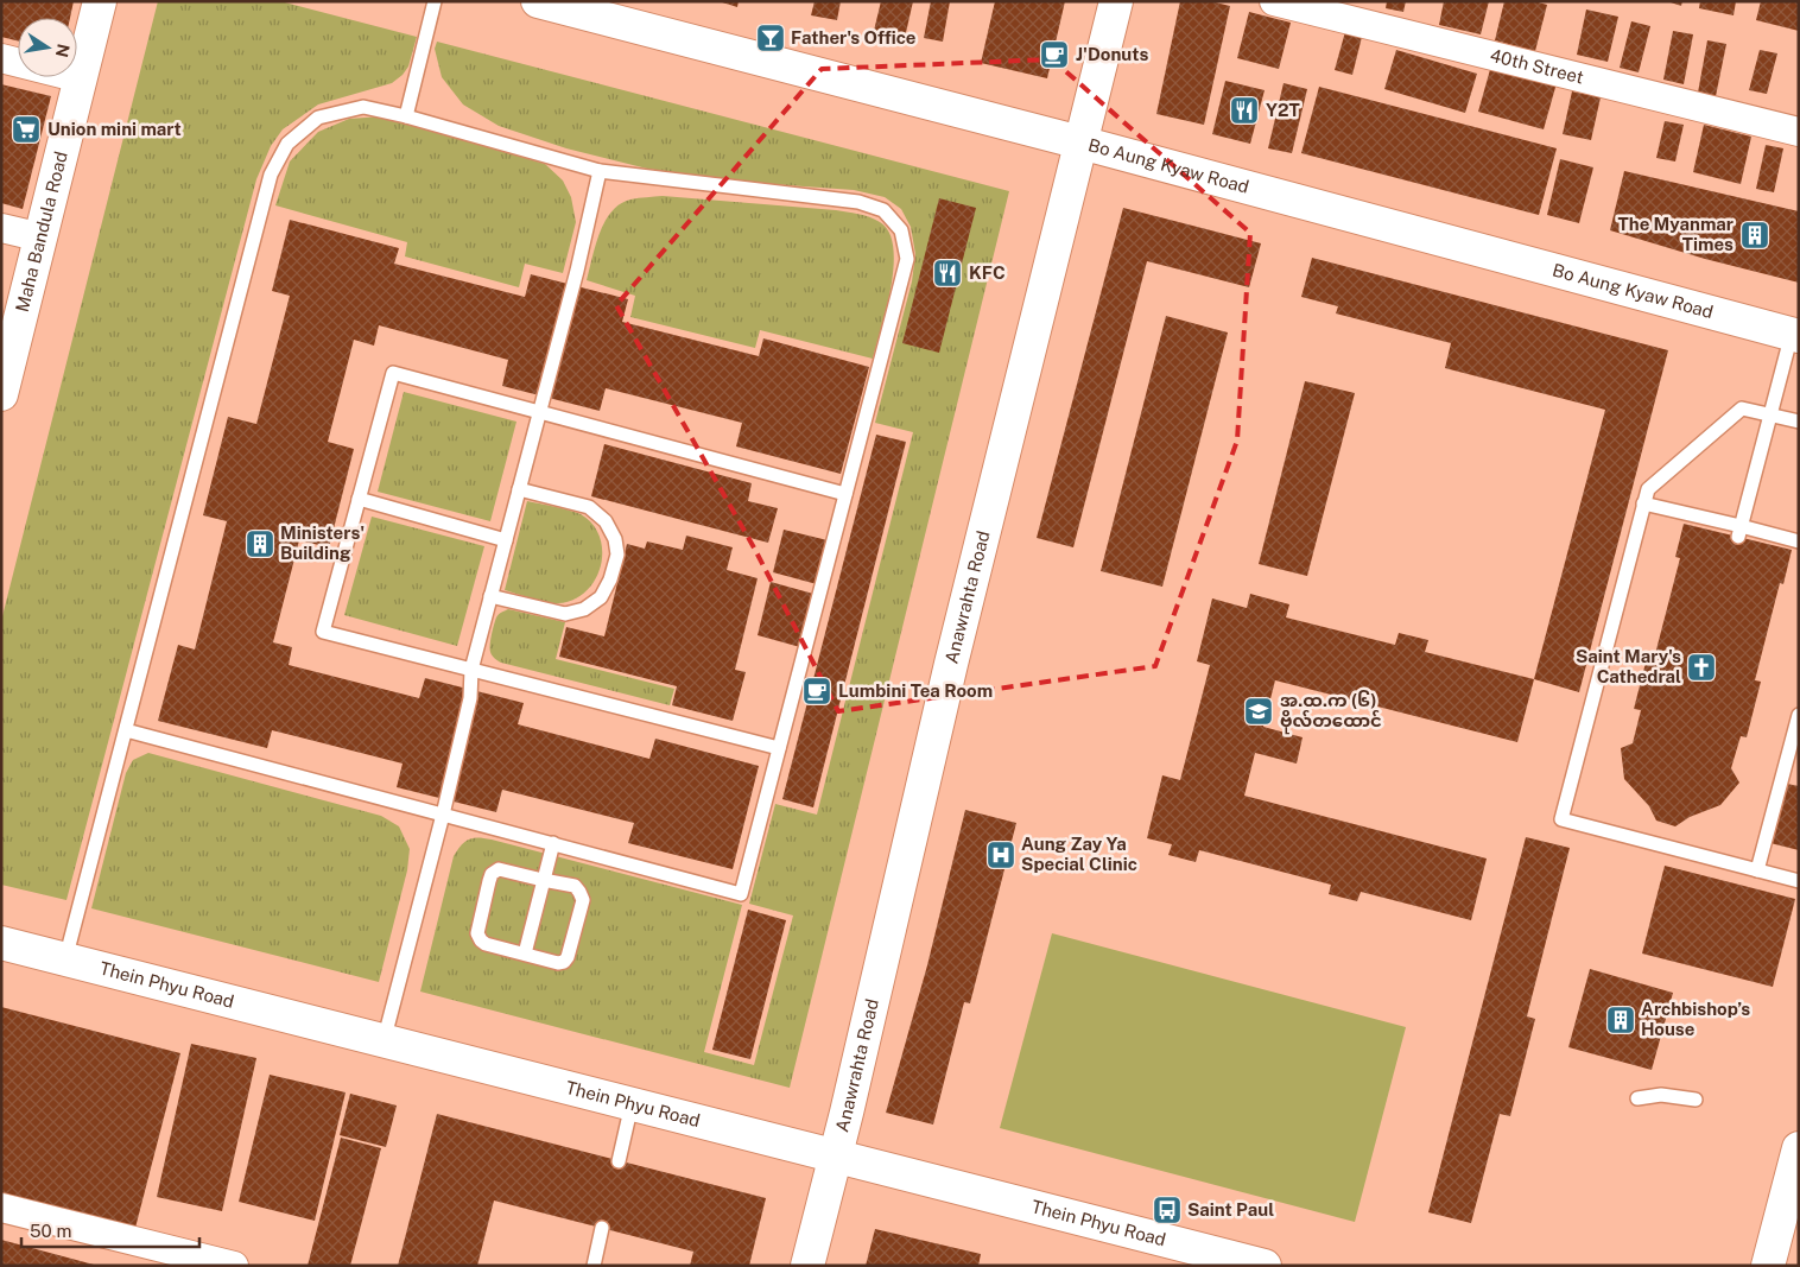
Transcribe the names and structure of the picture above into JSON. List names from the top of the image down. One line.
{"streets":{"main road":["Bo Aung Kyaw Road","Maha Bandula Road","Anawrahta Road","Thein Phyu Road"],"street":["40th Street"]},"crossings":[["Bo Aung Kyaw Road","Anawrahta Road"],["Anawrahta Road","Thein Phyu Road"]],"places":{"bar":["Father's Office"],"cafe":["J'Donuts","Lumbini Tea Room"],"restaurant":["Y2T","KFC"],"supermarket":["Union mini mart"],"building":["The Myanmar Times","Ministers' Building","Archbishop’s House"],"church":["Saint Mary's Cathedral"],"school or university":["အ.ထ.က (၆) ဗိုလ်တထောင်"],"hospital":["Aung Zay Ya Special Clinic"],"bus stop":["Saint Paul"]},"scale_bar":"50 m","north":"right"}
